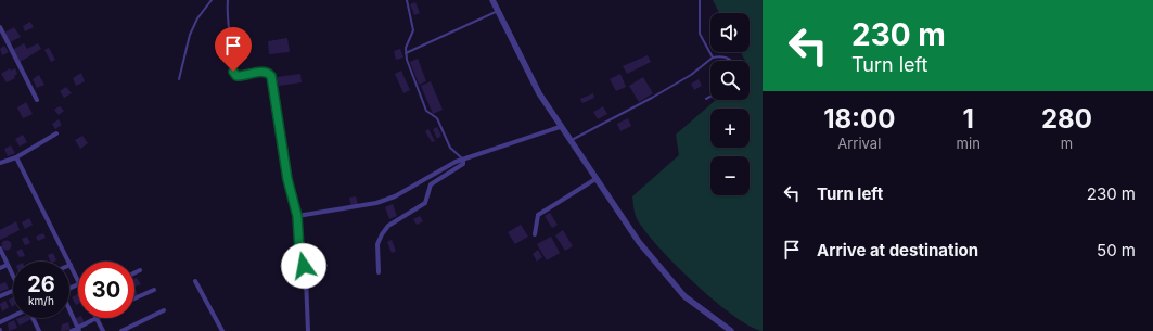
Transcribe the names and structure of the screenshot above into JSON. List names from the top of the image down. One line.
{"page":{"turn":["230 m","Turn left"],"map_buttons":["+","−"],"eta":["18:00","Arrival","1","min","280","m"],"list":[{"name":"Turn left","value":"230 m"},{"name":"Arrive at destination","value":"50 m"}],"speed":"26 km/h","limit":"30"}}
